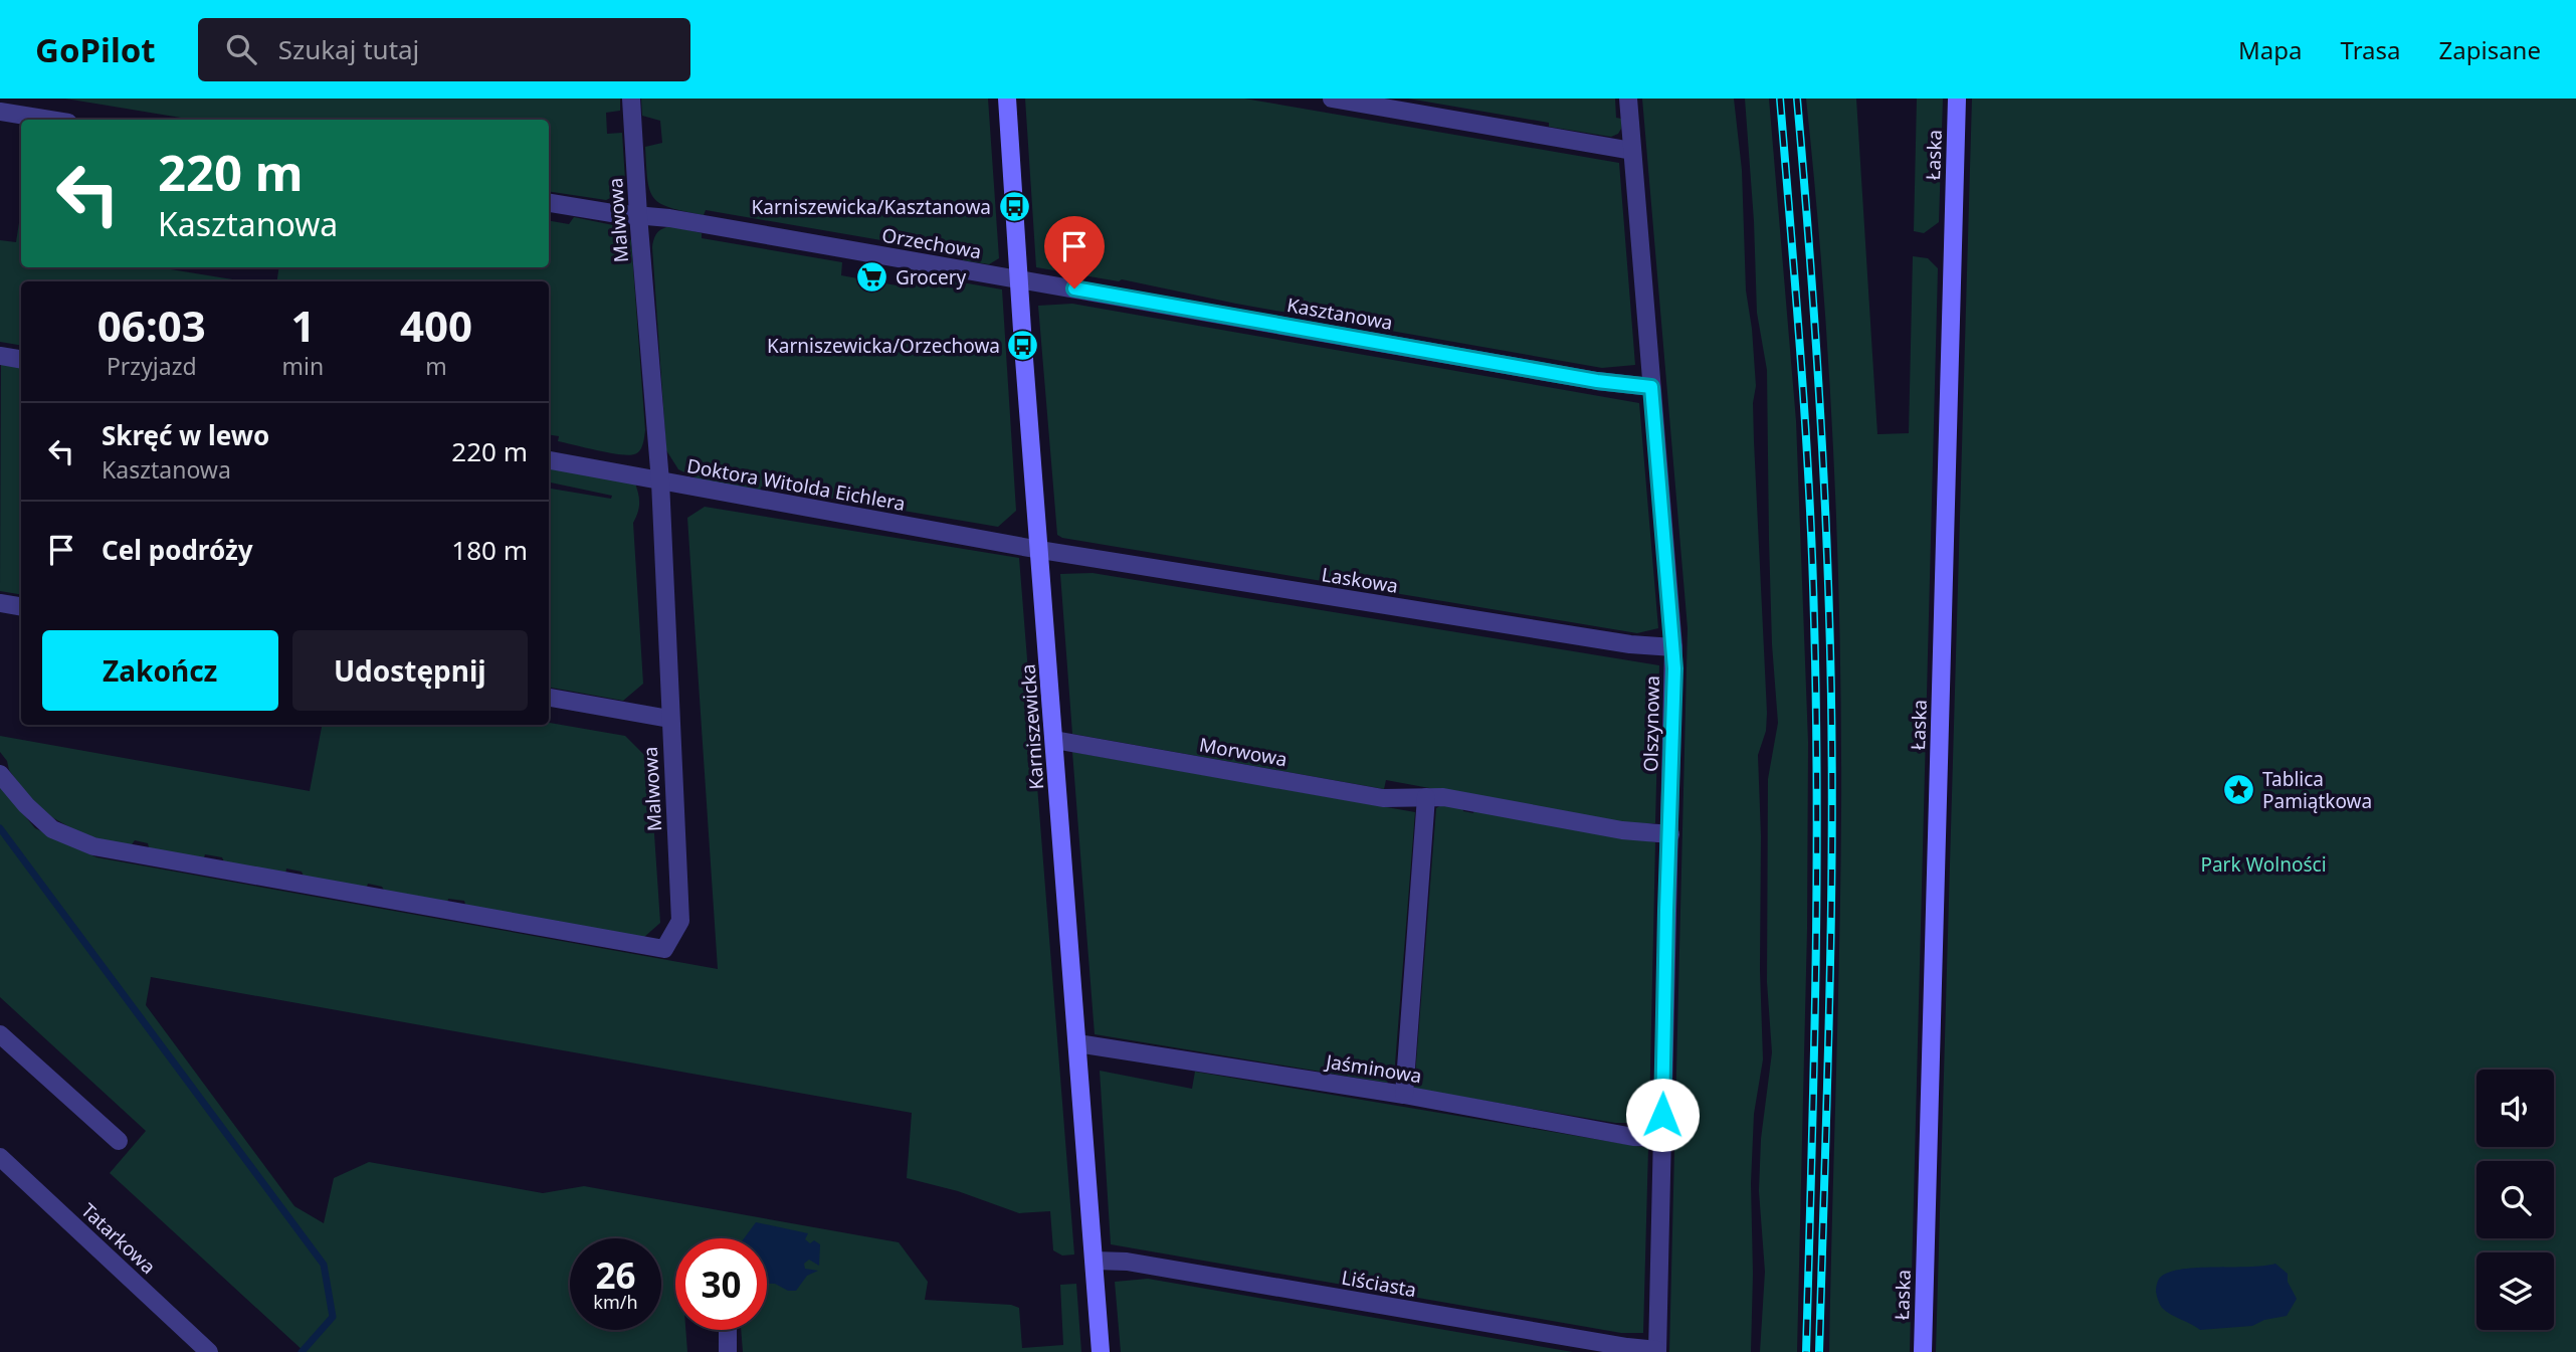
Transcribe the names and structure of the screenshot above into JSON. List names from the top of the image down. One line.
{"streets":{"street":["Łaska","Malwowa","Orzechowa","Kasztanowa","Doktora Witolda Eichlera","Laskowa","Olszynowa","Karniszewicka","Morwowa","Jaśminowa","Tatarkowa","Liściasta"]},"crossings":[["Malwowa","Orzechowa"],["Malwowa","Doktora Witolda Eichlera"],["Orzechowa","Kasztanowa"],["Orzechowa","Karniszewicka"],["Kasztanowa","Olszynowa"],["Kasztanowa","Karniszewicka"],["Doktora Witolda Eichlera","Laskowa"],["Doktora Witolda Eichlera","Karniszewicka"],["Laskowa","Olszynowa"],["Laskowa","Karniszewicka"],["Olszynowa","Morwowa"],["Olszynowa","Jaśminowa"],["Olszynowa","Liściasta"],["Karniszewicka","Morwowa"],["Karniszewicka","Jaśminowa"],["Karniszewicka","Liściasta"]],"parks":["Park Wolności"],"places":{"bus stop":["Karniszewicka/Kasztanowa","Karniszewicka/Orzechowa"],"supermarket":["Grocery"],"place":["Tablica Pamiątkowa"]},"page":{"header":"GoPilot","search":"Szukaj tutaj","nav":["Mapa","Trasa","Zapisane"],"turn":["220 m","Kasztanowa"],"eta":["06:03","Przyjazd","1","min","400","m"],"list":[{"name":"Skręć w lewo","note":"Kasztanowa","value":"220 m"},{"name":"Cel podróży","value":"180 m"}],"buttons":["Zakończ","Udostępnij"],"speed":"26 km/h","limit":"30"}}
